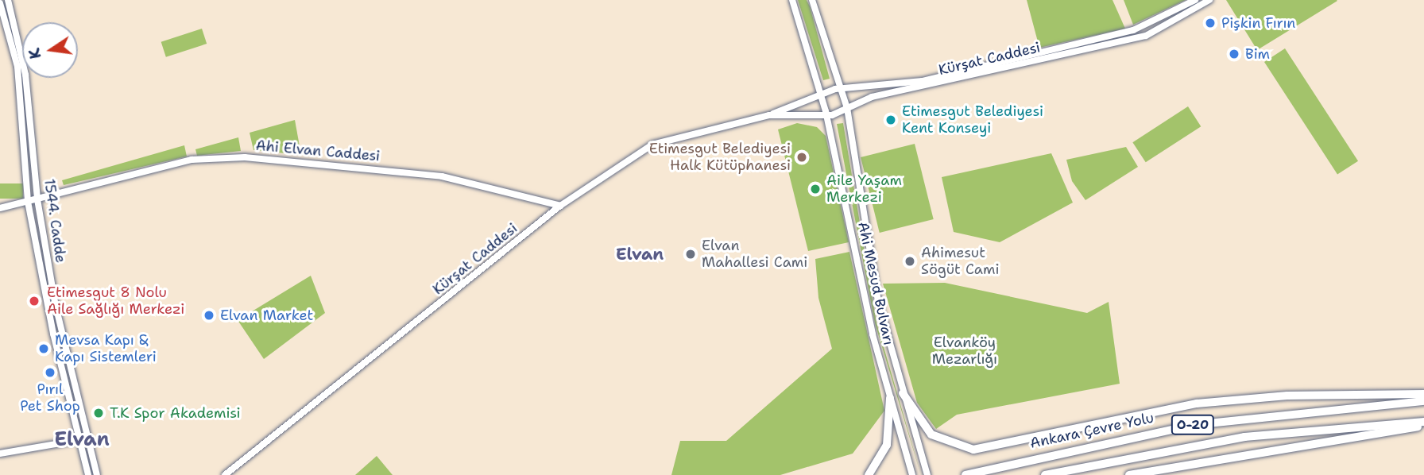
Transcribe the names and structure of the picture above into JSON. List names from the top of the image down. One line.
{"streets":{"highway":["O-20","Ankara Çevre Yolu"],"main road":["Kürşat Caddesi","Ahi Elvan Caddesi","1544. Cadde","Ahi Mesud Bulvarı"]},"crossings":[["Kürşat Caddesi","Ahi Elvan Caddesi"],["Kürşat Caddesi","Ahi Mesud Bulvarı"],["Ahi Elvan Caddesi","1544. Cadde"]],"districts":["Elvan","Elvan"],"parks":["Elvanköy Mezarlığı"],"places":["Pişkin Fırın","Bim","Etimesgut Belediyesi Kent Konseyi","Etimesgut Belediyesi Halk Kütüphanesi","Aile Yaşam Merkezi","Elvan Mahallesi Cami","Ahimesut Sögüt Cami","Etimesgut 8 Nolu Aile Sağlığı Merkezi","Elvan Market","Mevsa Kapı & Kapı Sistemleri","Pırıl Pet Shop","T.K Spor Akademisi"],"north":"left"}
